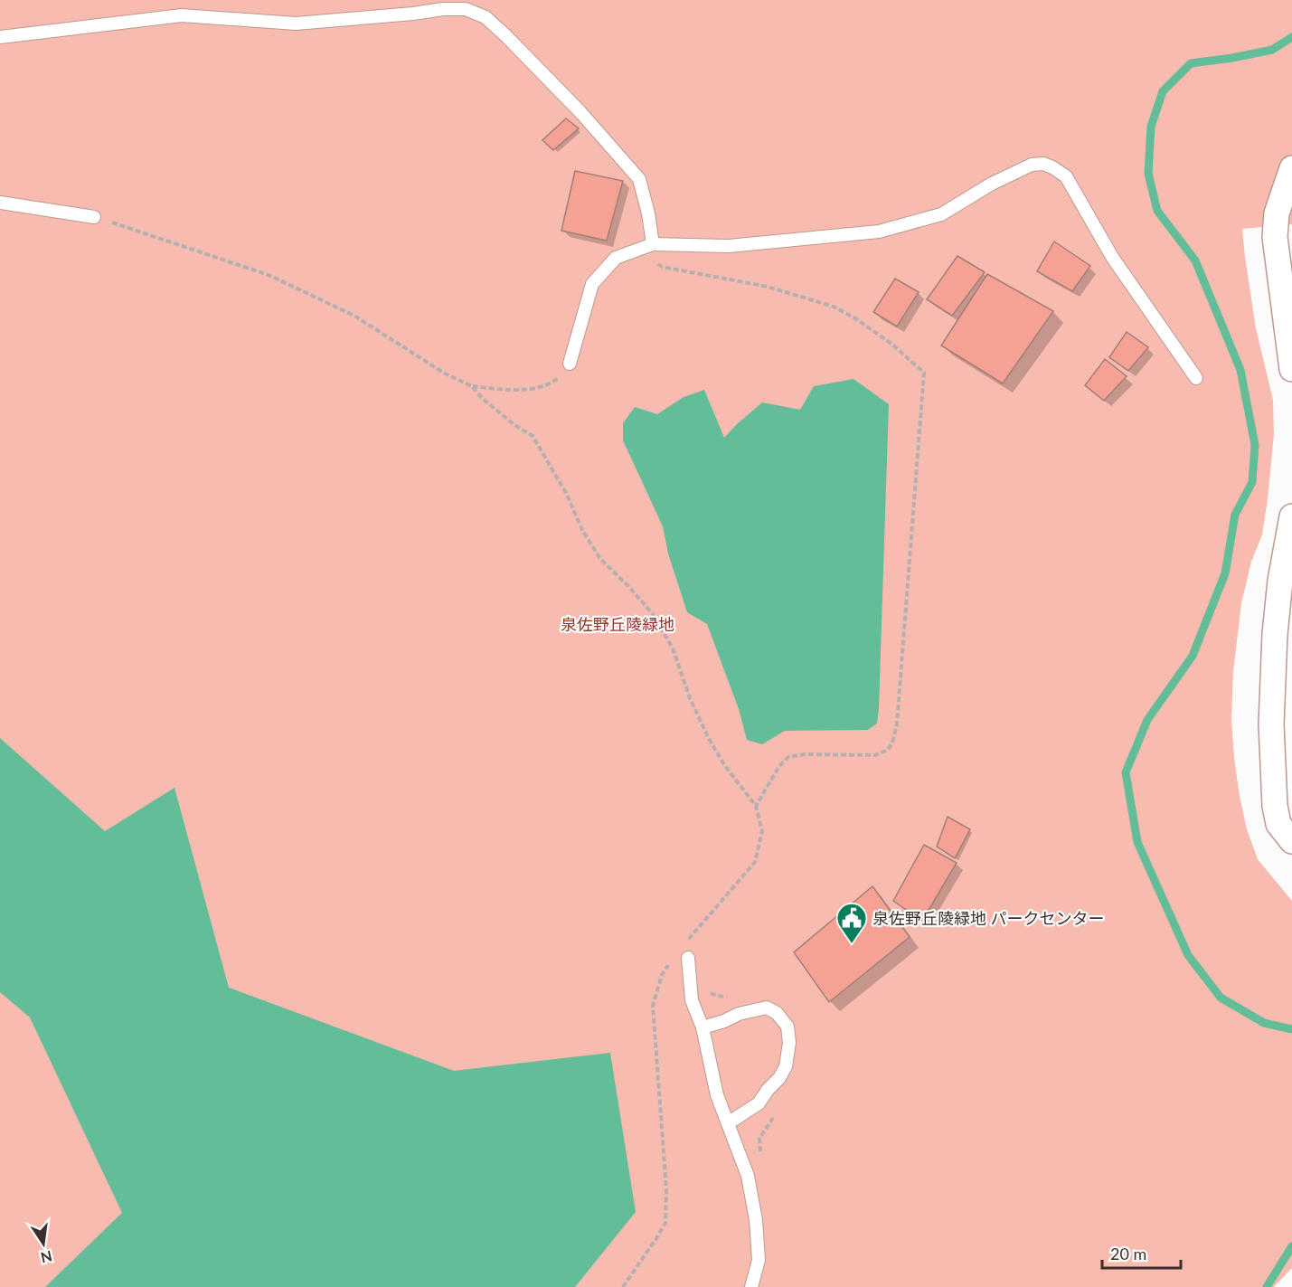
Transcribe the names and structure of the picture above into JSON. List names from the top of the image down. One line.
{"parks":["泉佐野丘陵緑地"],"places":{"public building":["泉佐野丘陵緑地 パークセンター"]},"scale_bar":"20 m","north":"bottom"}
